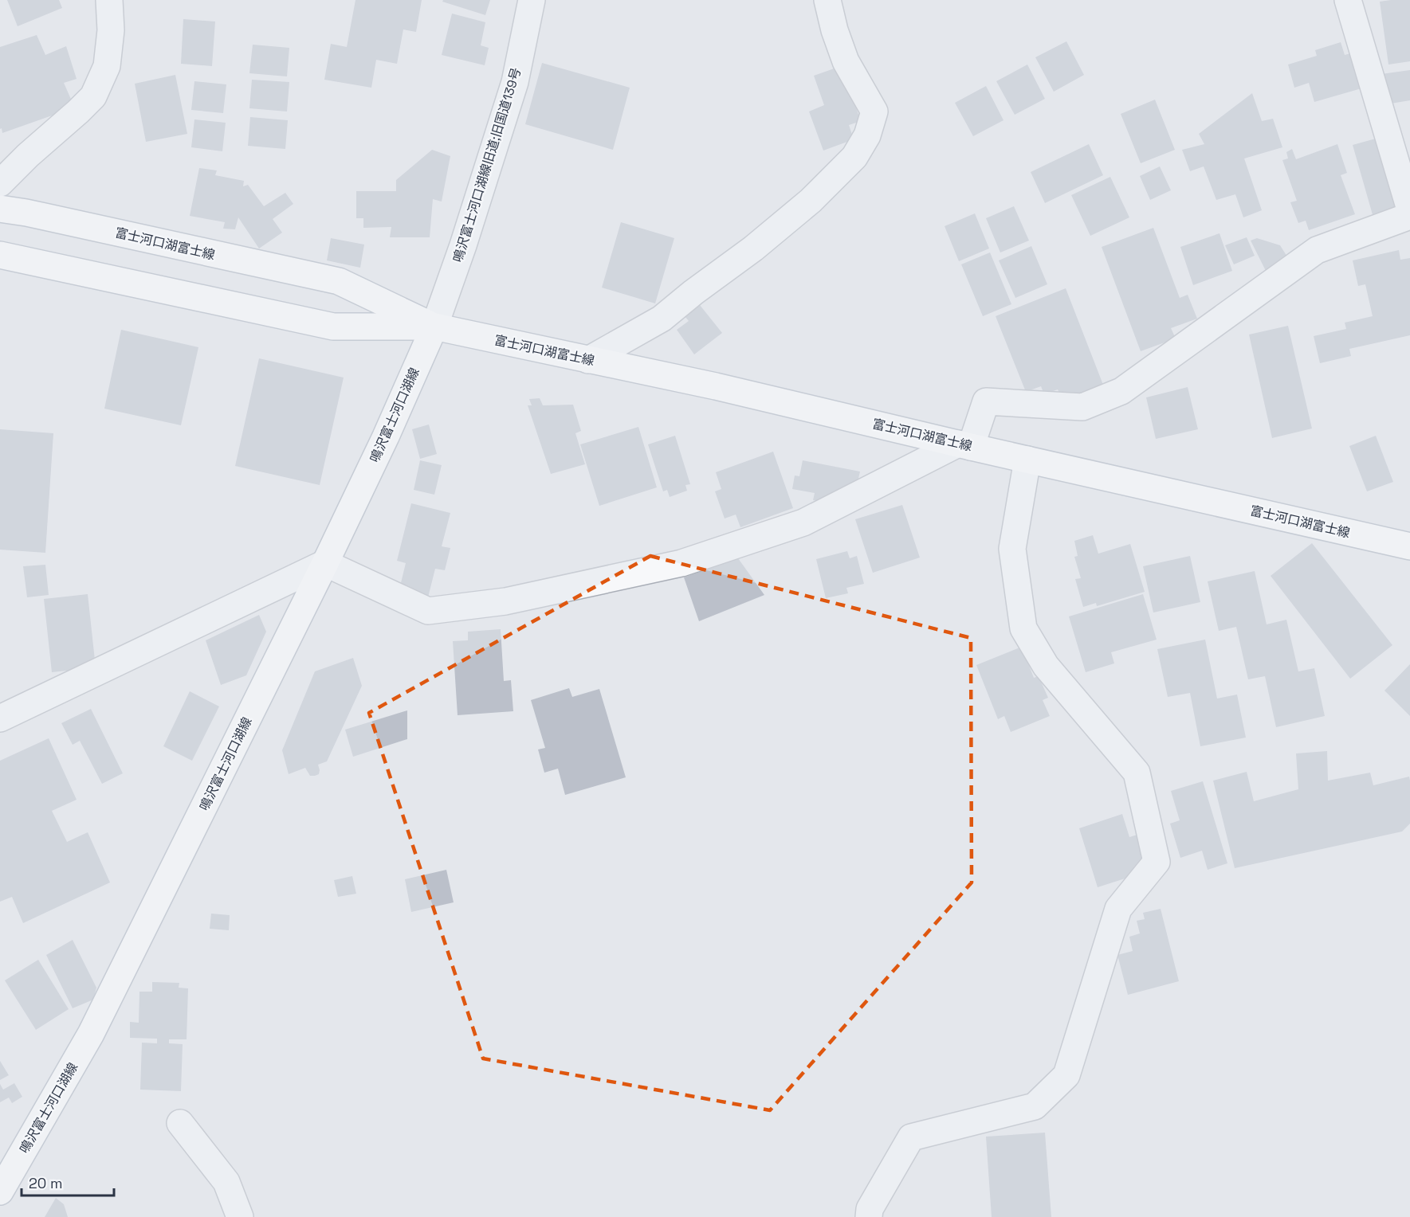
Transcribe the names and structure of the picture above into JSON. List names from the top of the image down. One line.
{"streets":{"main road":["富士河口湖富士線","鳴沢富士河口湖線"],"street":["鳴沢富士河口湖線旧道;旧国道139号"]},"crossings":[["鳴沢富士河口湖線旧道;旧国道139号","富士河口湖富士線"],["鳴沢富士河口湖線旧道;旧国道139号","鳴沢富士河口湖線"],["富士河口湖富士線","鳴沢富士河口湖線"]],"scale_bar":"20 m"}
